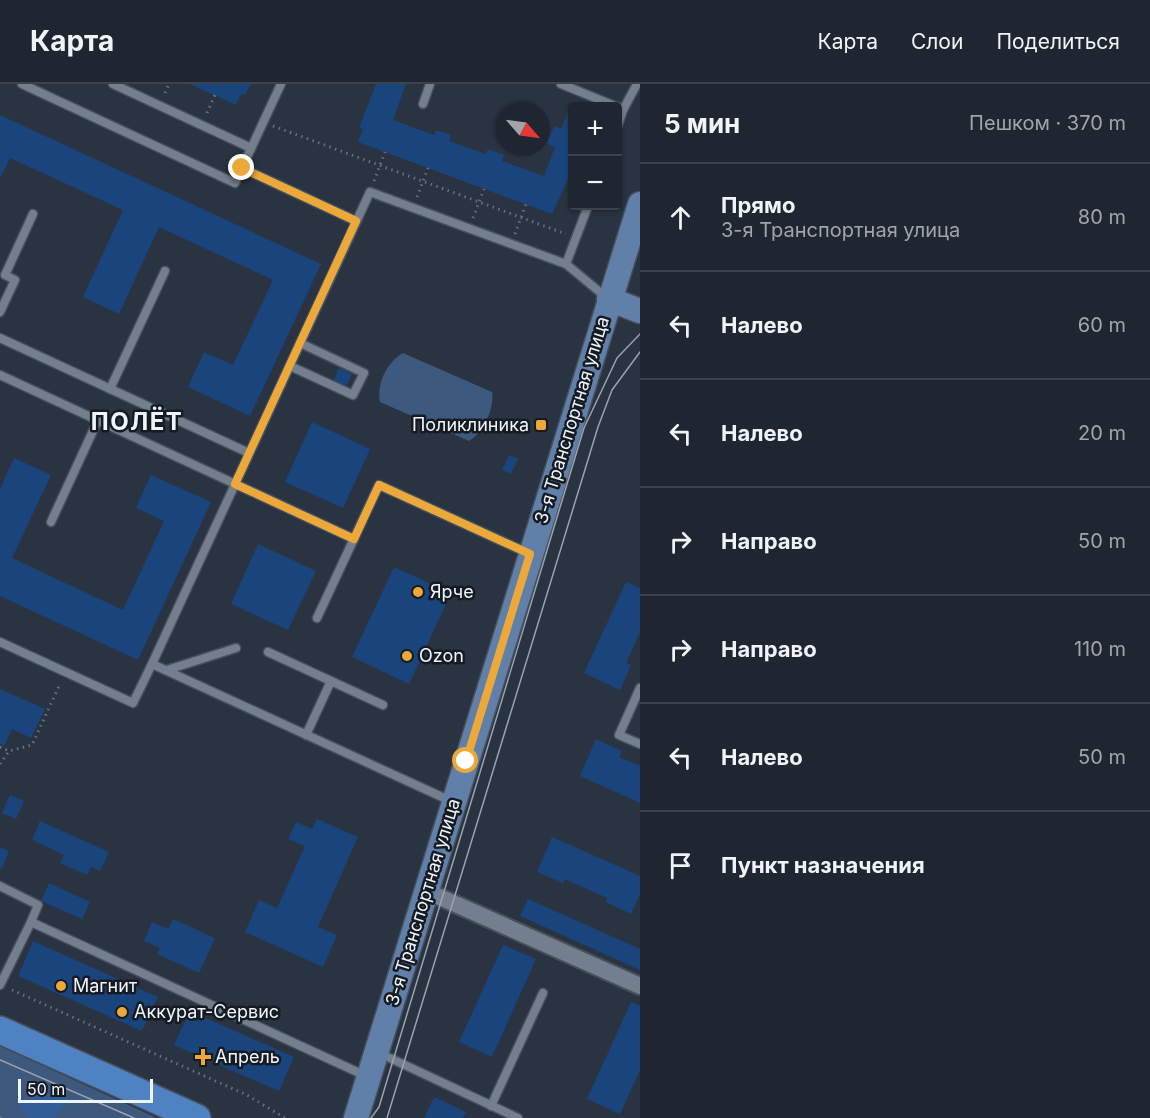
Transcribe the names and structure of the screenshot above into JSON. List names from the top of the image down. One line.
{"streets":{"main road":["3-я Транспортная улица"]},"districts":["ПОЛЁТ"],"places":{"transit":["Поликлиника"],"other":["Ярче","Ozon","Магнит","Аккурат-Сервис"],"health":["Апрель"]},"scale_bar":"50 m","north":"bottom right","page":{"header":"Карта","nav":["Карта","Слои","Поделиться"],"heading":["5 мин","Пешком · 370 m"],"map_buttons":["+","−"],"list":[["Прямо","3-я Транспортная улица","80 m"],["Налево","60 m"],["Налево","20 m"],["Направо","50 m"],["Направо","110 m"],["Налево","50 m"],"Пункт назначения"],"scale":"50 m"}}
